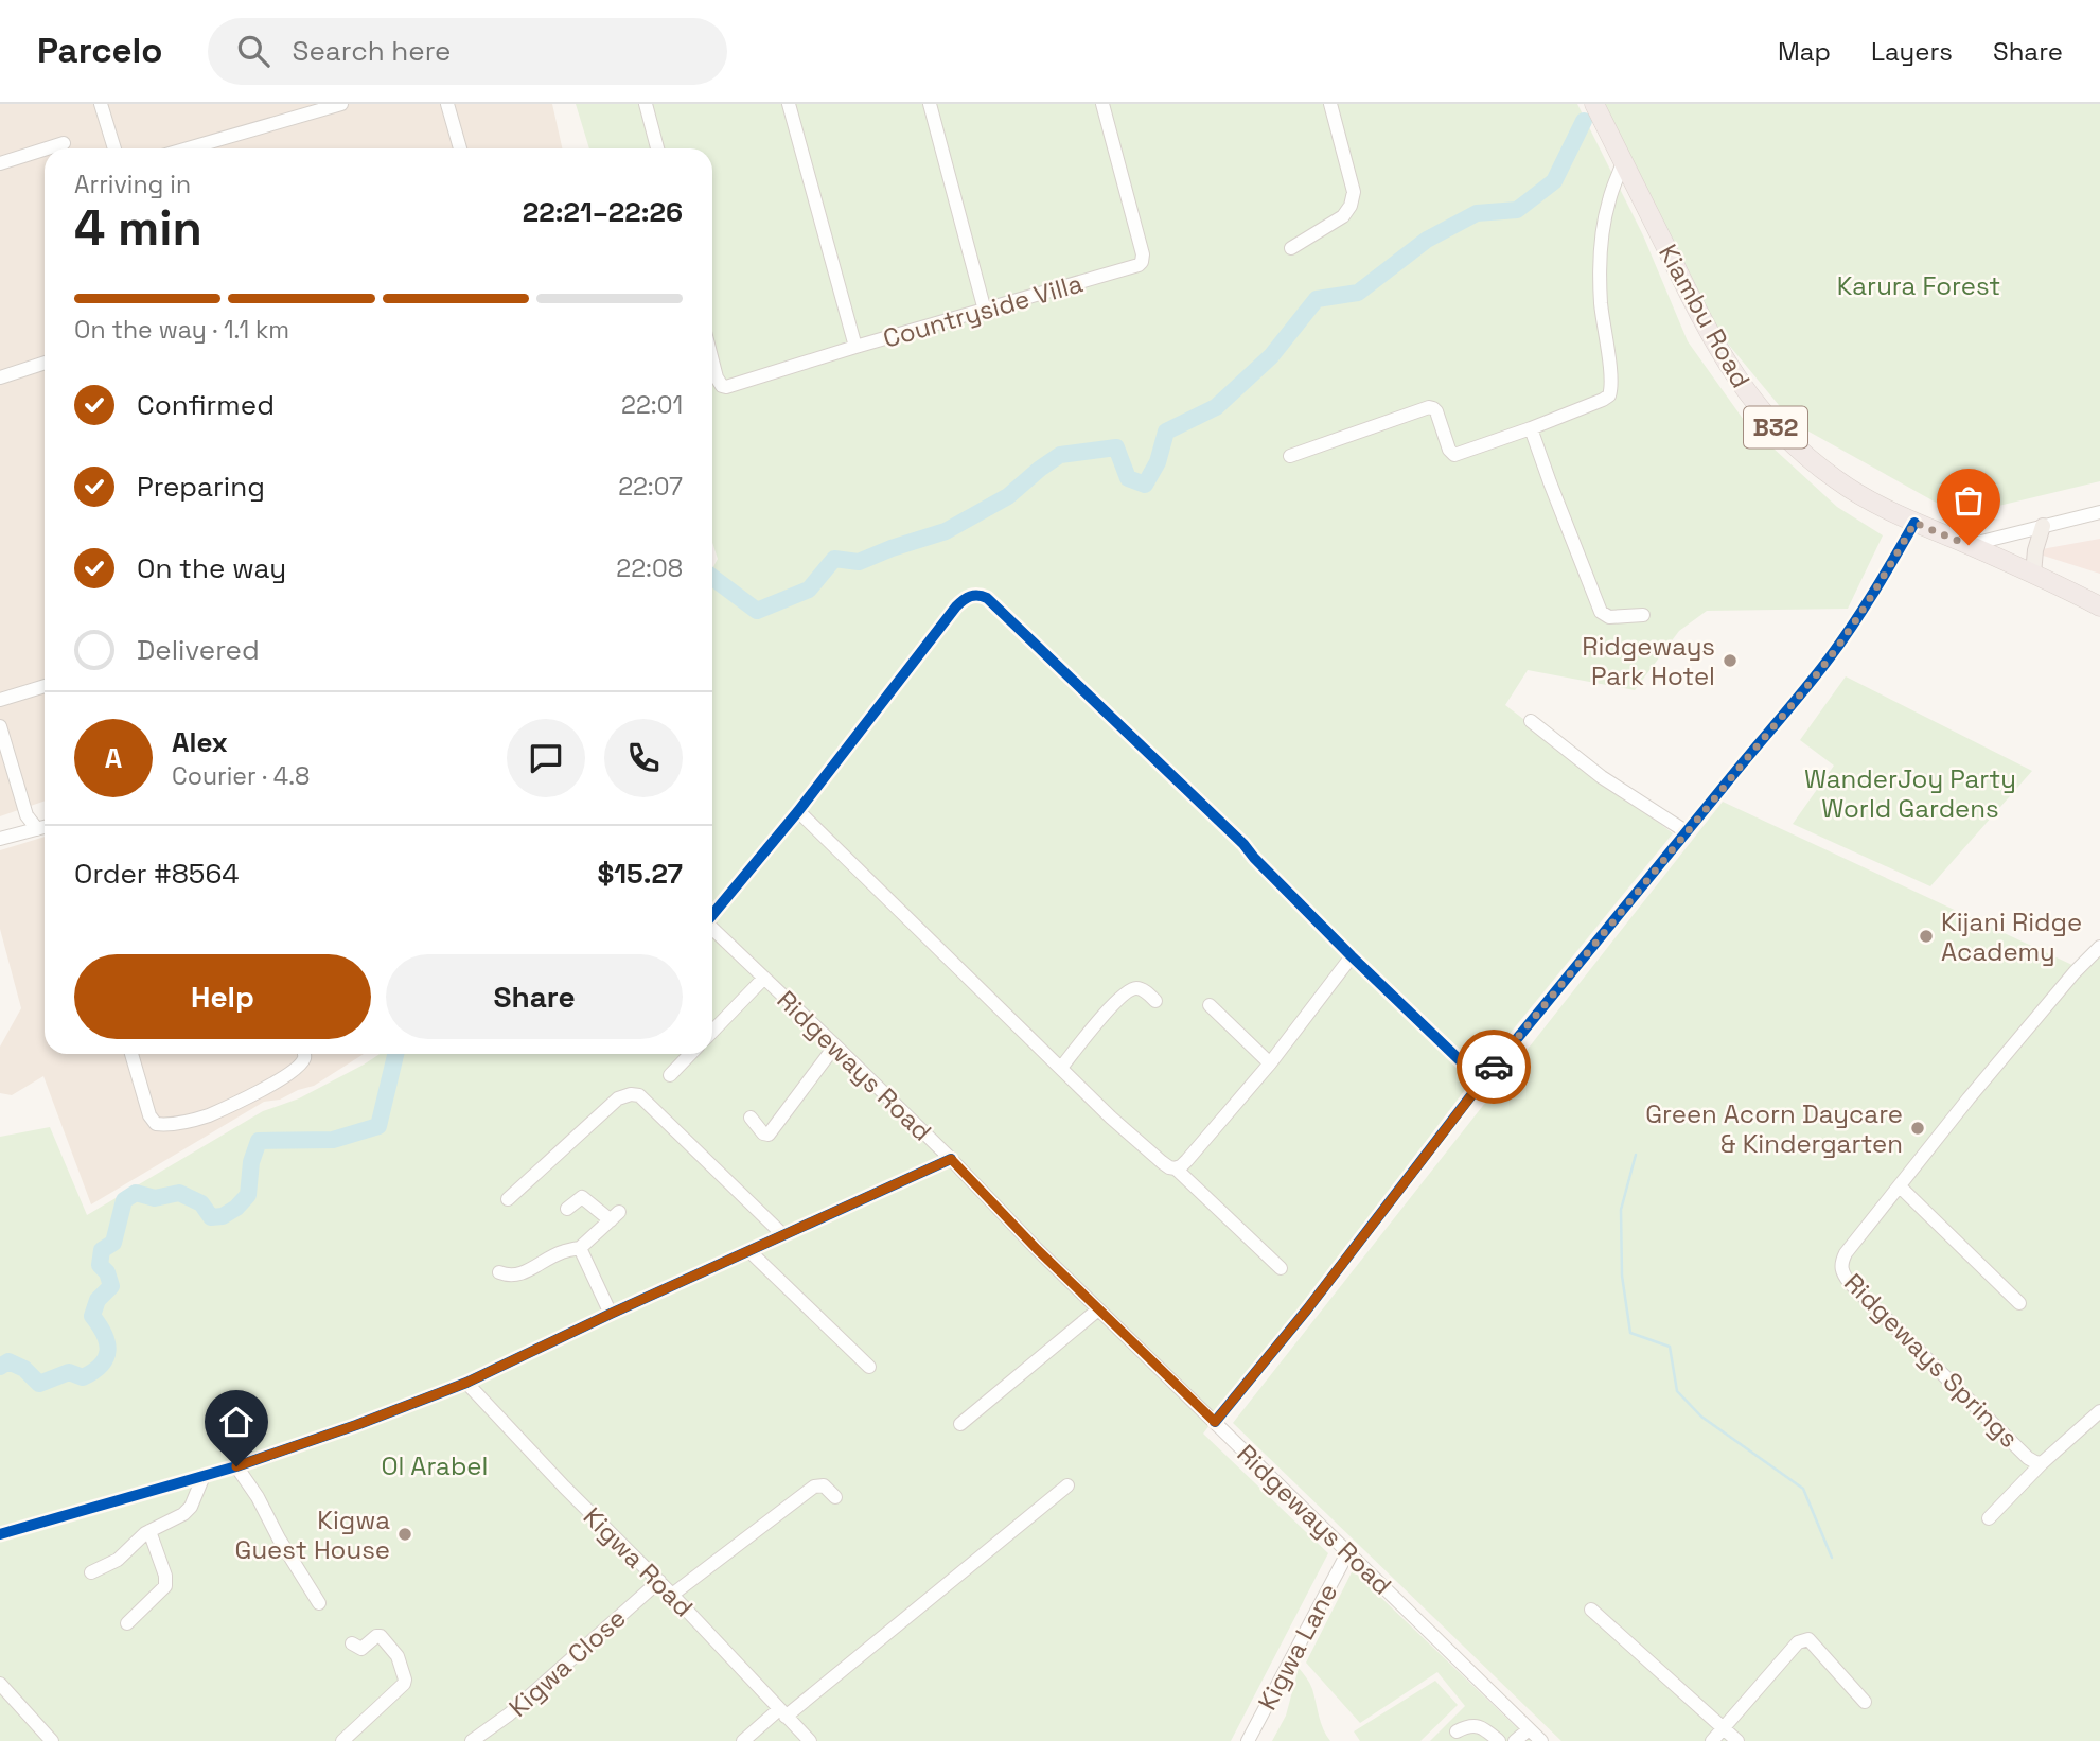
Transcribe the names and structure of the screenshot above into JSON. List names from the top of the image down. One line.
{"streets":{"highway":["Kiambu Road","B32"],"street":["Countryside Villa","Ridgeways Road","Ridgeways Springs","Kigwa Road","Kigwa Lane","Kigwa Close"]},"crossings":[["Ridgeways Road","Kigwa Lane"],["Kigwa Road","Kigwa Close"]],"parks":["Karura Forest","WanderJoy Party World Gardens","Ol Arabel"],"places":["Ridgeways Park Hotel","Kijani Ridge Academy","Green Acorn Daycare & Kindergarten","Kigwa Guest House"],"page":{"header":"Parcelo","search":"Search here","nav":["Map","Layers","Share"],"heading":["4 min","Arriving in","22:21–22:26"],"panel":["Alex","Courier · 4.8","Order #8564","$15.27"],"bar":"On the way · 1.1 km","list":[["Confirmed","22:01"],["Preparing","22:07"],["On the way","22:08"],"Delivered"],"round":"A","buttons":["Help","Share"]}}
